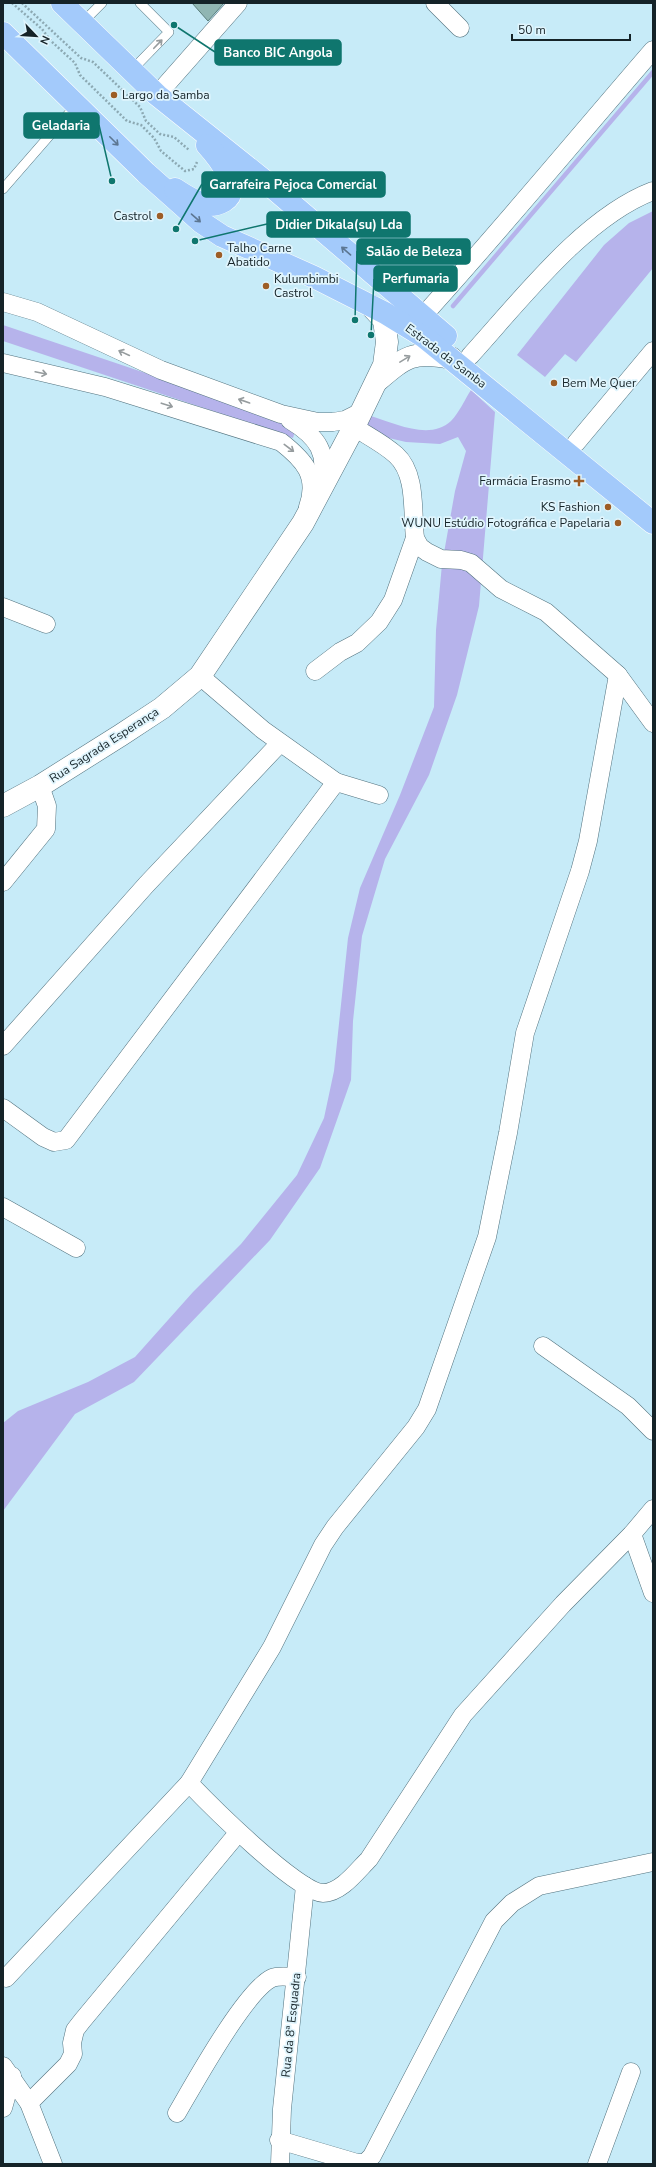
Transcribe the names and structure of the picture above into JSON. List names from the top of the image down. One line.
{"streets":{"main road":["Estrada da Samba"],"street":["Rua Sagrada Esperança","Rua da 8ª Esquadra"]},"crossings":[["Estrada da Samba","Rua Sagrada Esperança"]],"places":{"other":["Banco BIC Angola","Largo da Samba","Geladaria","Castrol","Garrafeira Pejoca Comercial","Didier Dikala(su) Lda","Talho Carne Abatido","Kulumbimbi Castrol","Salão de Beleza","Perfumaria","Bem Me Quer","KS Fashion","WUNU Estúdio Fotográfica e Papelaria"],"health":["Farmácia Erasmo"]},"scale_bar":"50 m","north":"bottom right"}
